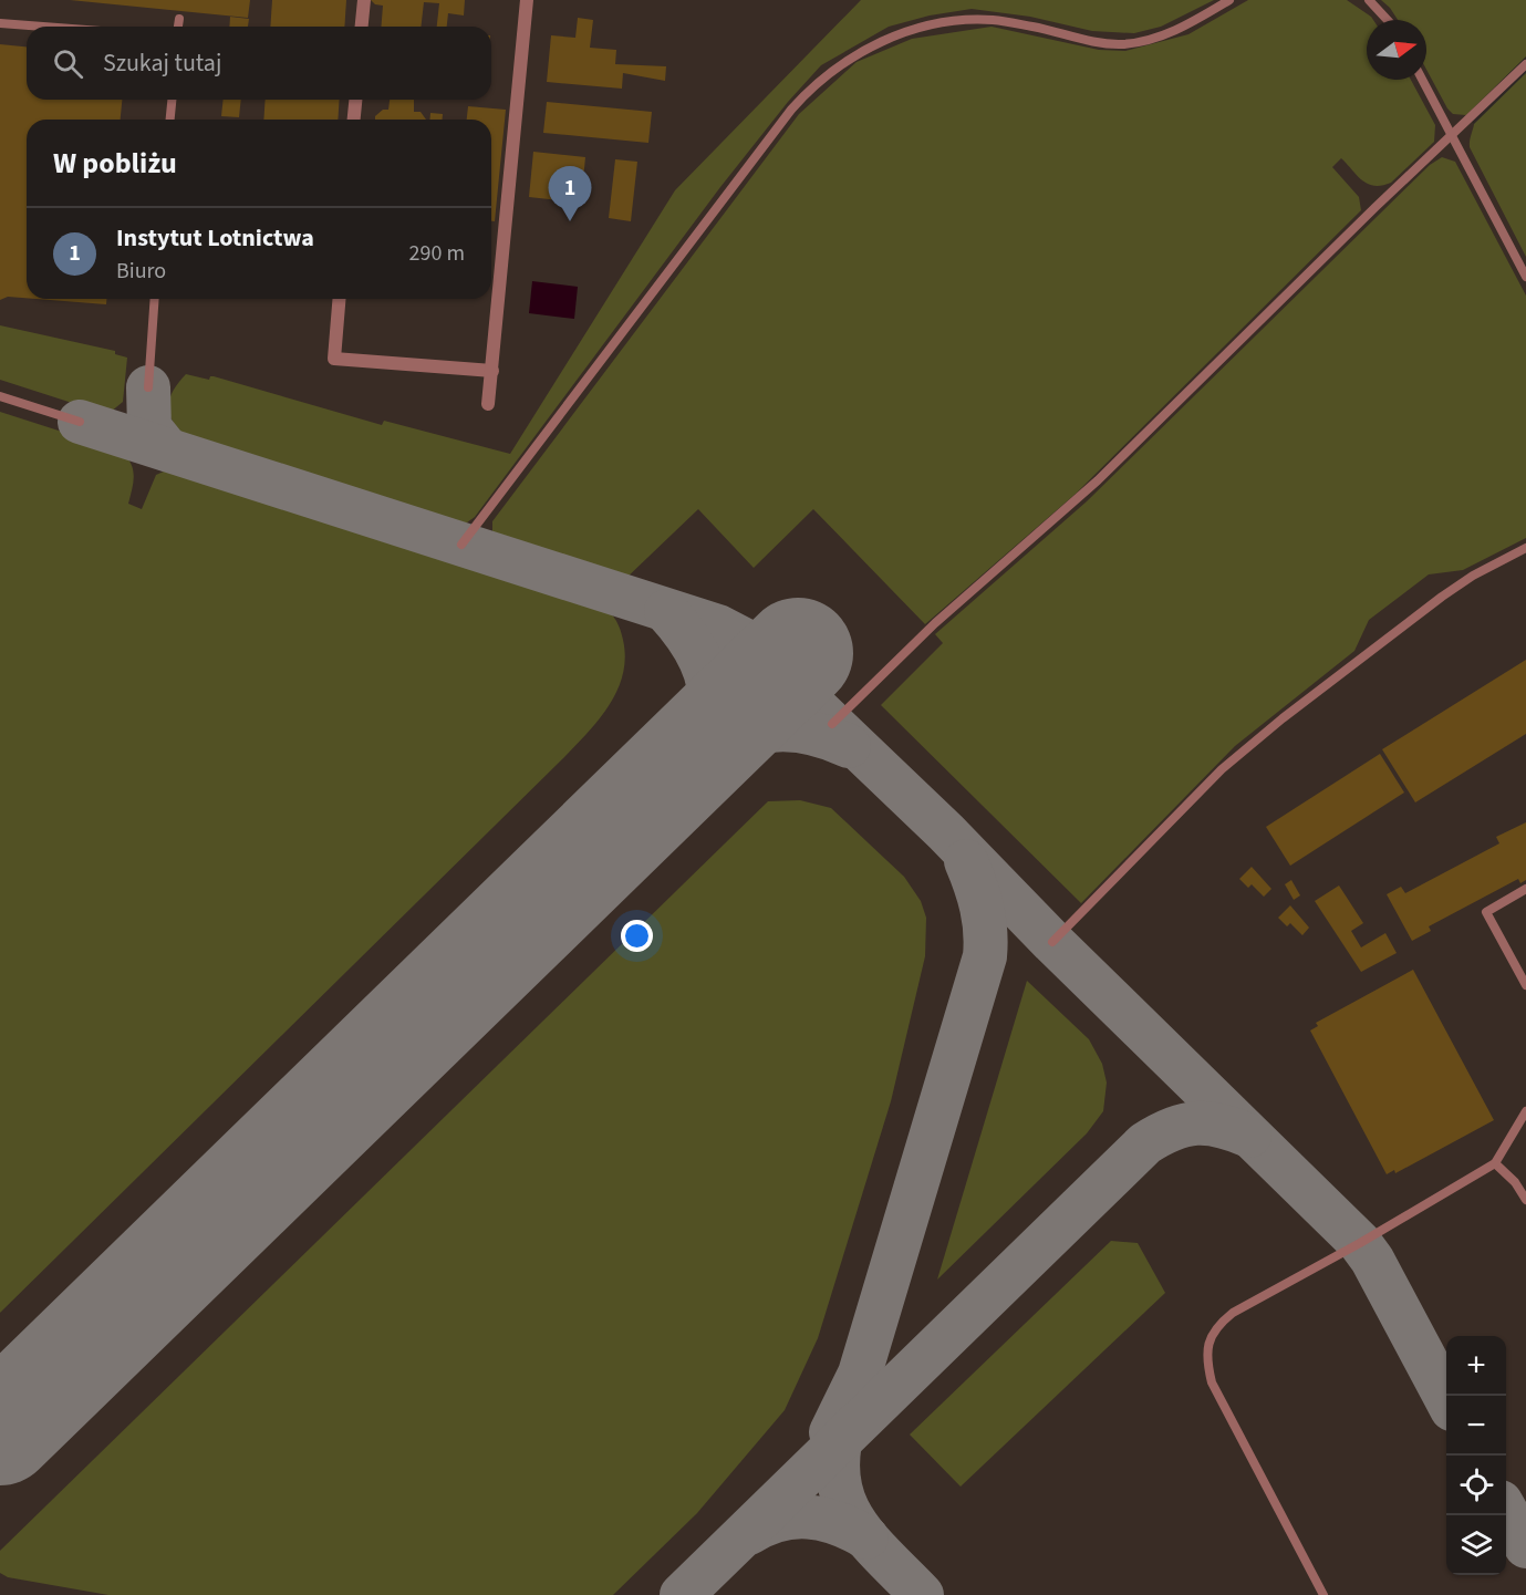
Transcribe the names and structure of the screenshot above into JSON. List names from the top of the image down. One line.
{"north":"right","page":{"search":"Szukaj tutaj","heading":"W pobliżu","pins":"1","list":[{"mark":"1","name":"Instytut Lotnictwa","note":"Biuro","value":"290 m"}],"map_buttons":["+","−"]}}
